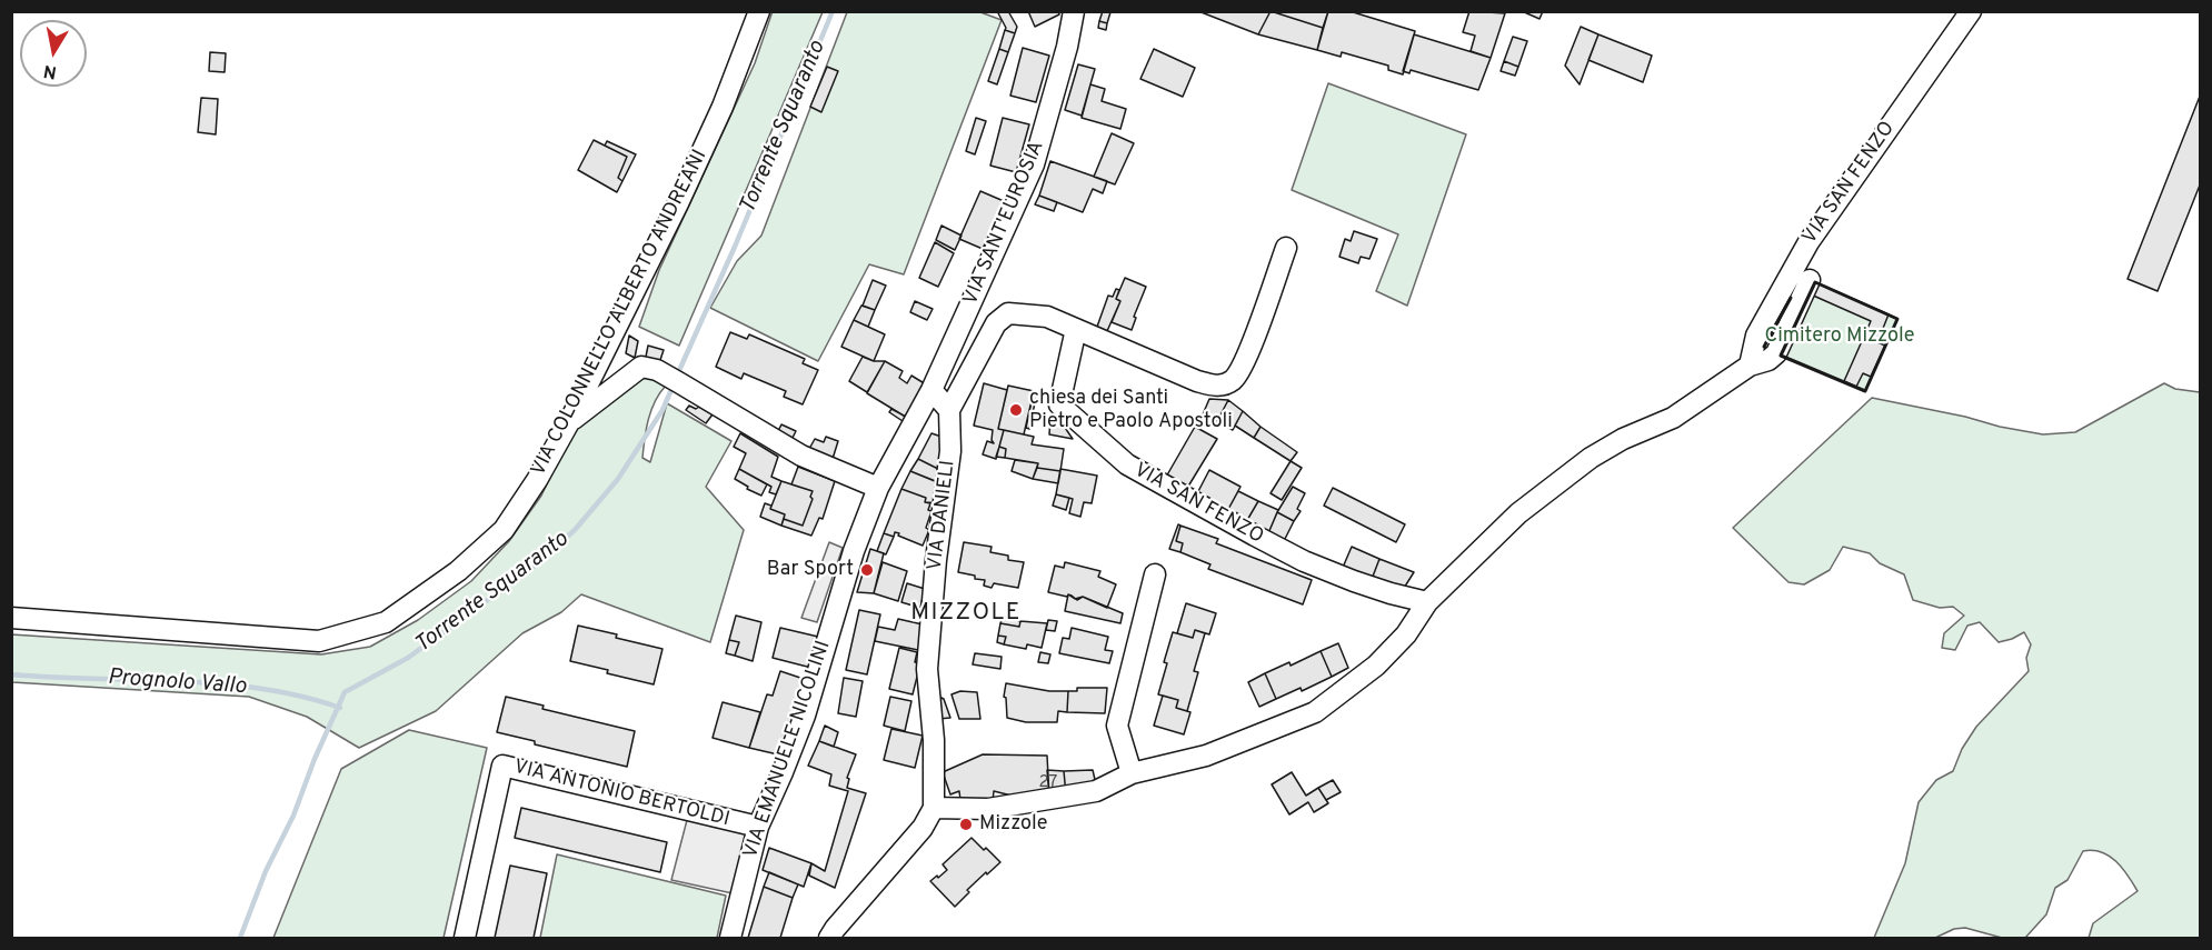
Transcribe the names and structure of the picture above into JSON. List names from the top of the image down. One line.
{"streets":{"street":["VIA SAN FENZO","VIA SANT'EUROSIA","VIA COLONNELLO ALBERTO ANDREANI","VIA DANIELI","VIA EMANUELE NICOLINI","VIA ANTONIO BERTOLDI"]},"crossings":[["VIA SANT'EUROSIA","VIA EMANUELE NICOLINI"],["VIA EMANUELE NICOLINI","VIA ANTONIO BERTOLDI"]],"districts":["MIZZOLE"],"water":["Torrente Squaranto","Prognolo Vallo"],"parks":["Cimitero Mizzole"],"places":["chiesa dei Santi Pietro e Paolo Apostoli","Bar Sport","Mizzole"],"house_numbers":["27"],"north":"bottom"}
